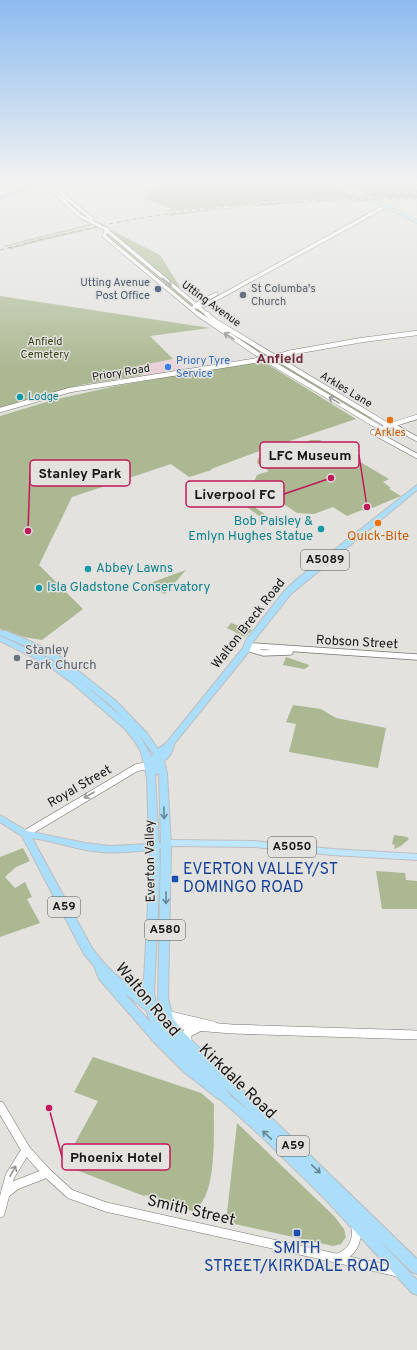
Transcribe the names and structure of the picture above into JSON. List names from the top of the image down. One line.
{"streets":{"highway":["A5089","Walton Breck Road","A5050","Everton Valley","A59","A580","Walton Road","Kirkdale Road"],"street":["Utting Avenue","Priory Road","Arkles Lane","Robson Street","Royal Street","Smith Street"]},"crossings":[["Utting Avenue","Priory Road"],["Utting Avenue","Arkles Lane"],["Priory Road","Arkles Lane"],["Walton Breck Road","Robson Street"],["Walton Breck Road","Royal Street"],["Walton Breck Road","Everton Valley"],["Royal Street","A5050"],["Royal Street","Everton Valley"],["Royal Street","Walton Road"],["A5050","Everton Valley"],["A5050","Walton Road"],["Everton Valley","A59"],["Everton Valley","A580"],["Everton Valley","Kirkdale Road"],["A59","Walton Road"],["Walton Road","Kirkdale Road"],["Kirkdale Road","Smith Street"]],"one_way":["Royal Street"],"districts":["Anfield"],"parks":["Anfield Cemetery"],"places":{"other":["Utting Avenue Post Office","St Columba's Church","Priory Tyre Service","Lodge","Arkles","Liverpool FC","LFC Museum","Quick-Bite","Bob Paisley & Emlyn Hughes Statue","Stanley Park","Abbey Lawns","Isla Gladstone Conservatory","Stanley Park Church","Phoenix Hotel"],"transit":["EVERTON VALLEY/ST DOMINGO ROAD","SMITH STREET/KIRKDALE ROAD"]}}
